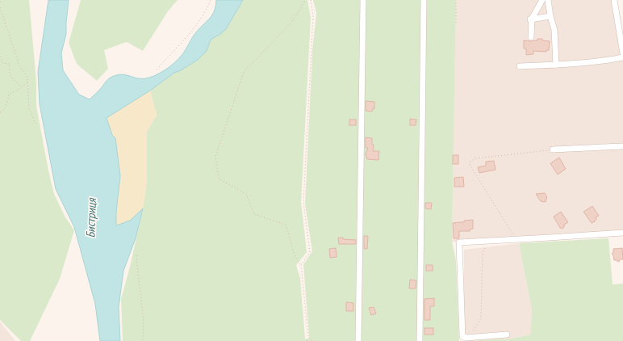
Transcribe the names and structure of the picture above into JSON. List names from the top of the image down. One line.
{"water":["Бистриця"]}
